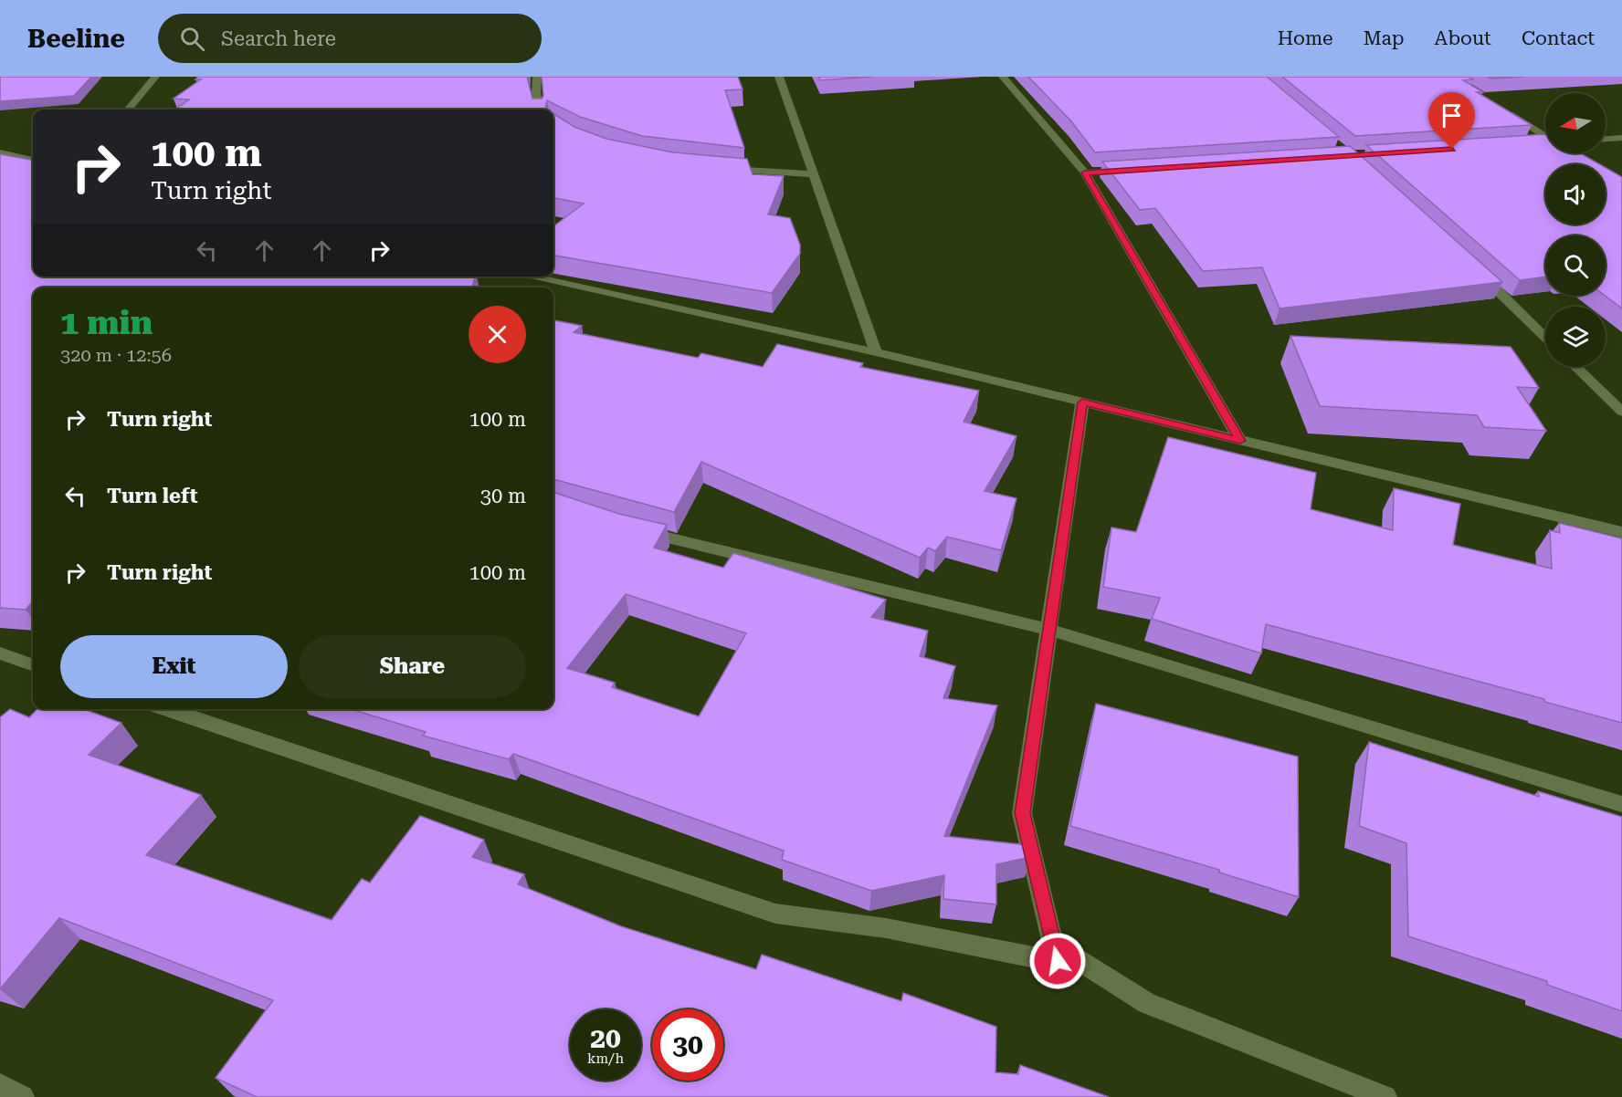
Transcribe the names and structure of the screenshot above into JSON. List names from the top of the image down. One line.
{"north":"left","page":{"header":"Beeline","search":"Search here","nav":["Home","Map","About","Contact"],"turn":["100 m","Turn right"],"heading":["1 min","320 m · 12:56"],"list":[{"name":"Turn right","value":"100 m"},{"name":"Turn left","value":"30 m"},{"name":"Turn right","value":"100 m"}],"buttons":["Exit","Share"],"speed":"20 km/h","limit":"30"}}
